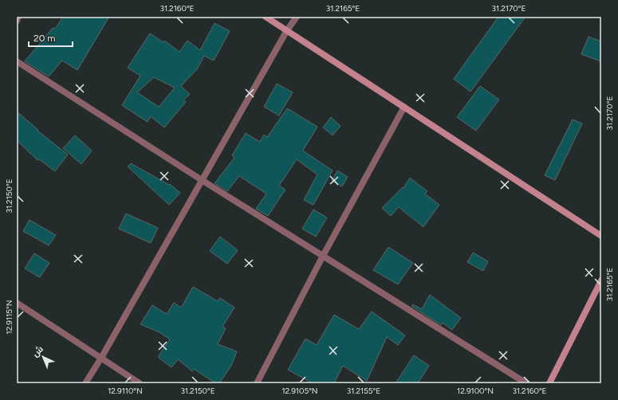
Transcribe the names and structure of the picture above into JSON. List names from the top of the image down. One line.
{"scale_bar":"20 m","north":"top left","coordinates":["31.2160°E","31.2165°E","31.2170°E","31.2150°E","12.9115°N","12.9110°N","12.9105°N","31.2155°E","12.9100°N"]}
